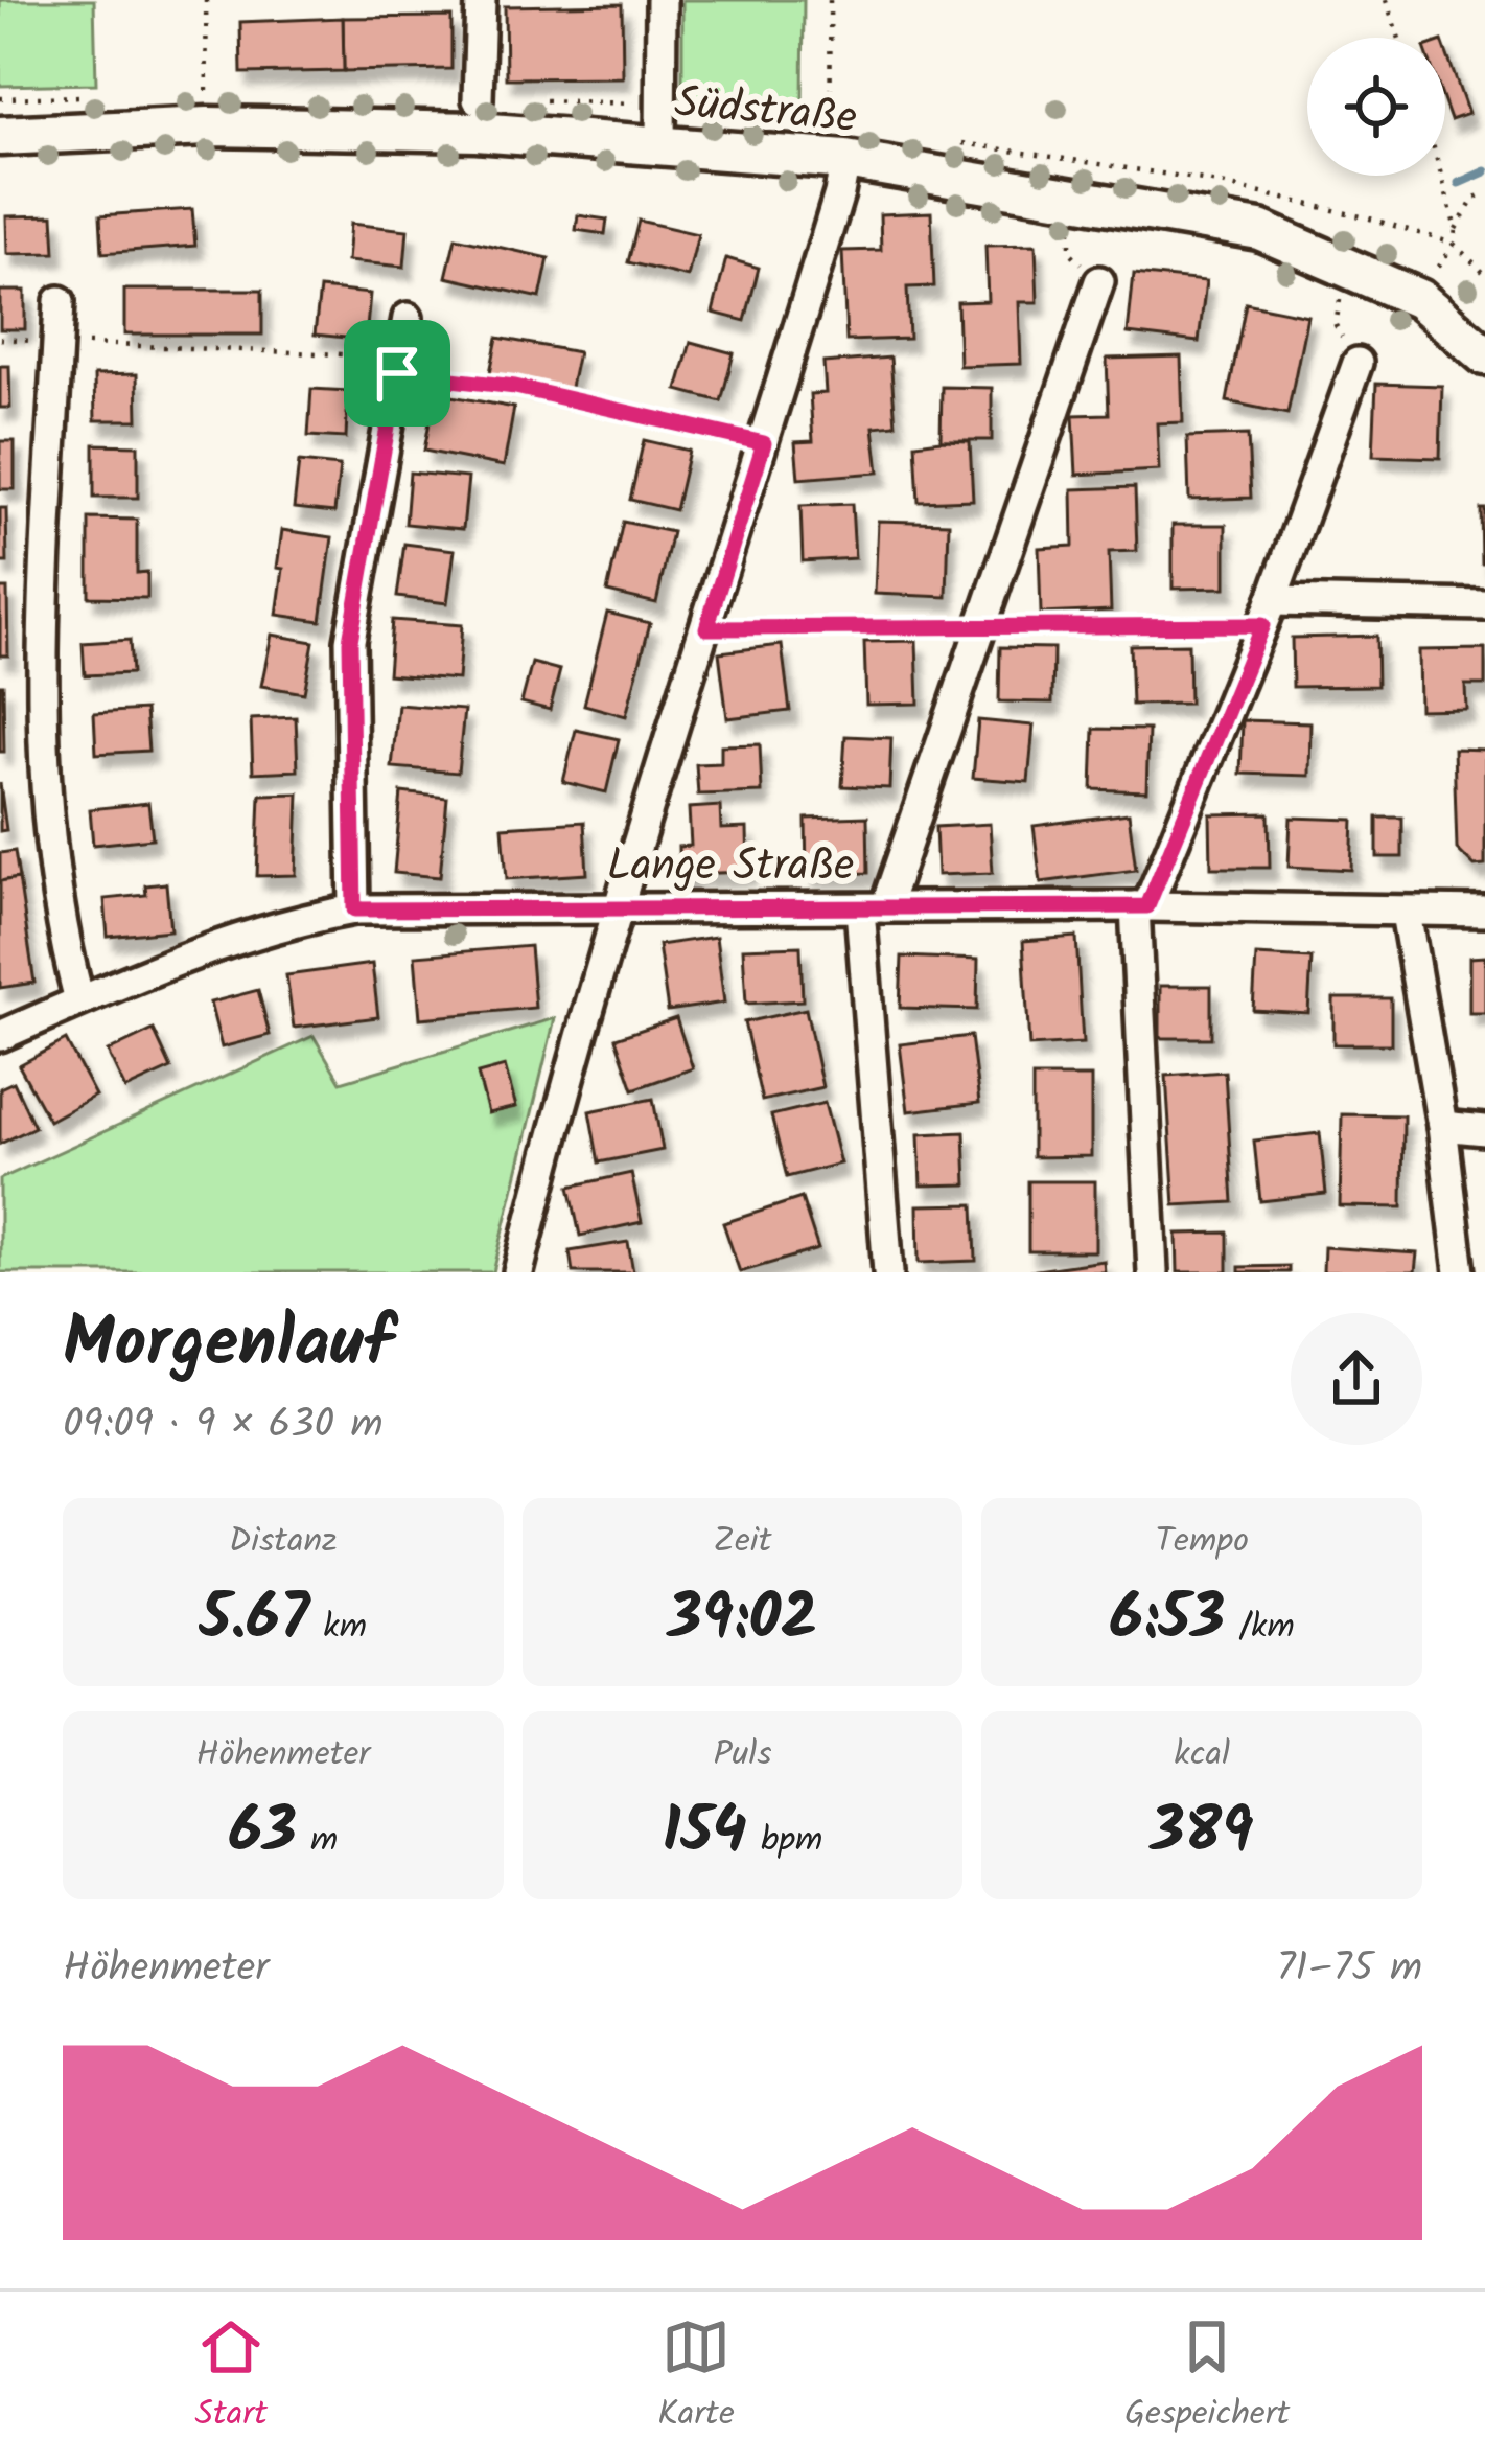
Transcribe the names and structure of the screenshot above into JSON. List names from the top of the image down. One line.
{"streets":{"street":["Südstraße","Lange Straße"]},"page":{"heading":["Morgenlauf","09:09 · 9 × 630 m"],"stats":[["Distanz","5.67 km"],["Zeit","39:02"],["Tempo","6:53 /km"],["Höhenmeter","63 m"],["Puls","154 bpm"],["kcal","389"]],"chart":["Höhenmeter","71–75 m"],"tabs":["Start","Karte","Gespeichert"]}}
